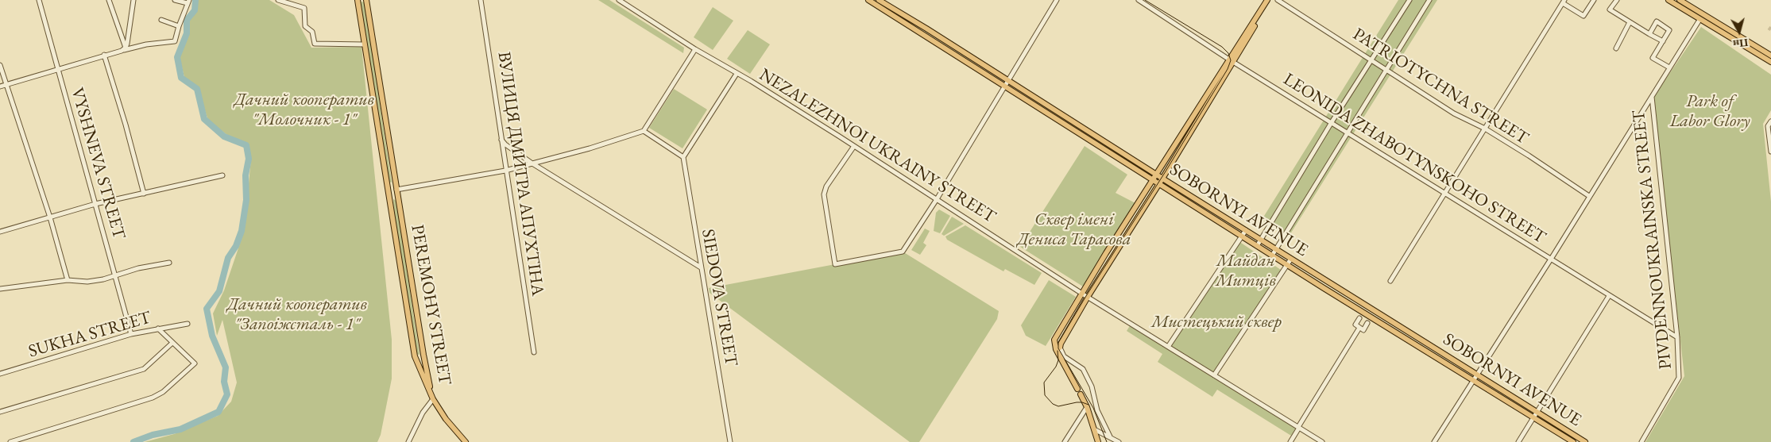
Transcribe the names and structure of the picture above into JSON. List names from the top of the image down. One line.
{"streets":{"main road":["SOBORNYI AVENUE","PEREMOHY STREET"],"street":["PATRIOTYCHNA STREET","NEZALEZHNOI UKRAINY STREET","LEONIDA ZHABOTYNSKOHO STREET","VYSHNEVA STREET","ВУЛИЦЯ ДМИТРА АПУХТІНА","PIVDENNOUKRAINSKA STREET","SIEDOVA STREET","SUKHA STREET"]},"crossings":[["LEONIDA ZHABOTYNSKOHO STREET","PIVDENNOUKRAINSKA STREET"],["VYSHNEVA STREET","SUKHA STREET"]],"parks":["Дачний кооператив \"Молочник - 1\"","Park of Labor Glory","Сквер імені Дениса Тарасова","Майдан Митців","Дачний кооператив \"Запоіжсталь - 1\"","Мистецький сквер"],"north":"bottom"}
